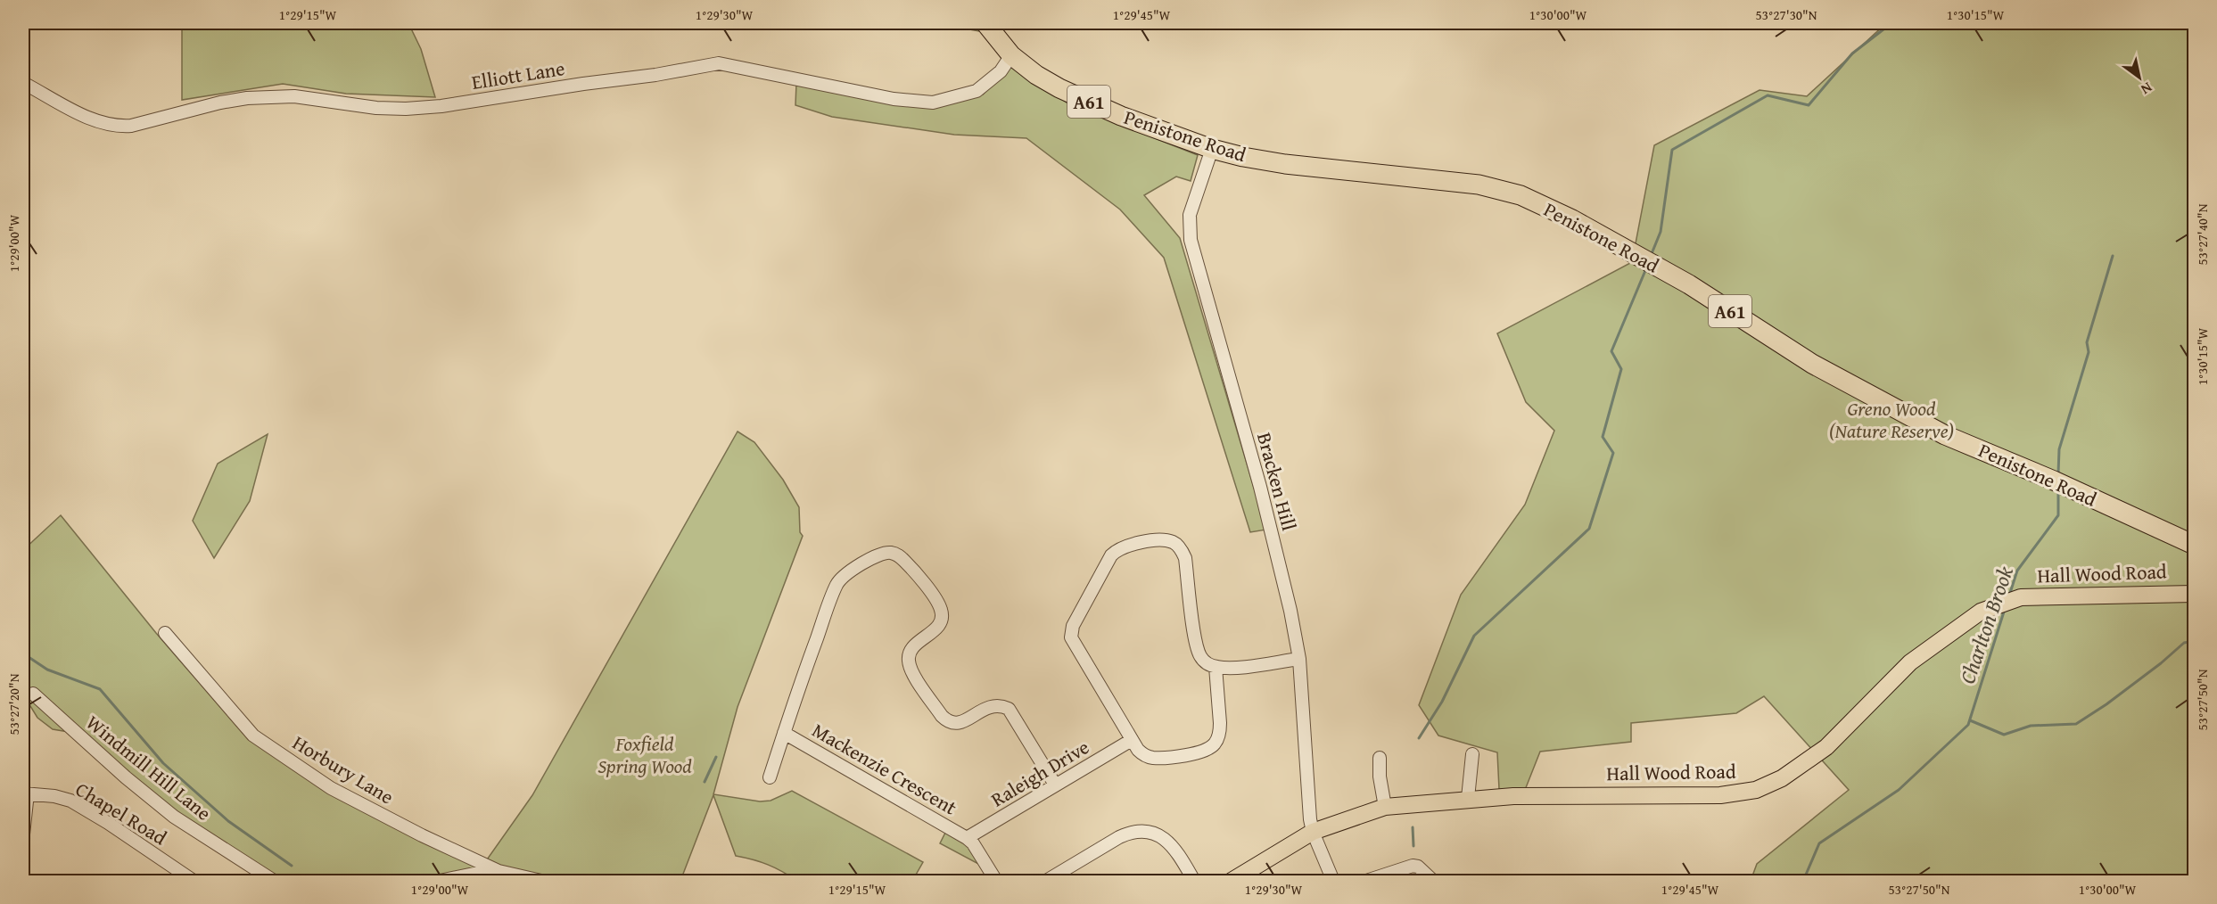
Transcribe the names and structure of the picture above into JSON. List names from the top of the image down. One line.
{"streets":{"highway":["A61","Penistone Road"],"main road":["Hall Wood Road"],"street":["Elliott Lane","Bracken Hill","Windmill Hill Lane","Mackenzie Crescent","Horbury Lane","Raleigh Drive","Chapel Road"]},"crossings":[["Elliott Lane","Penistone Road"],["Penistone Road","Bracken Hill"],["Bracken Hill","Hall Wood Road"],["Mackenzie Crescent","Raleigh Drive"]],"water":["Charlton Brook"],"parks":["Greno Wood (Nature Reserve)","Foxfield Spring Wood"],"north":"bottom right","coordinates":["1°29'15\"W","1°29'30\"W","1°29'45\"W","1°30'00\"W","53°27'30\"N","1°30'15\"W","53°27'40\"N","1°29'00\"W","53°27'50\"N","53°27'20\"N"]}
